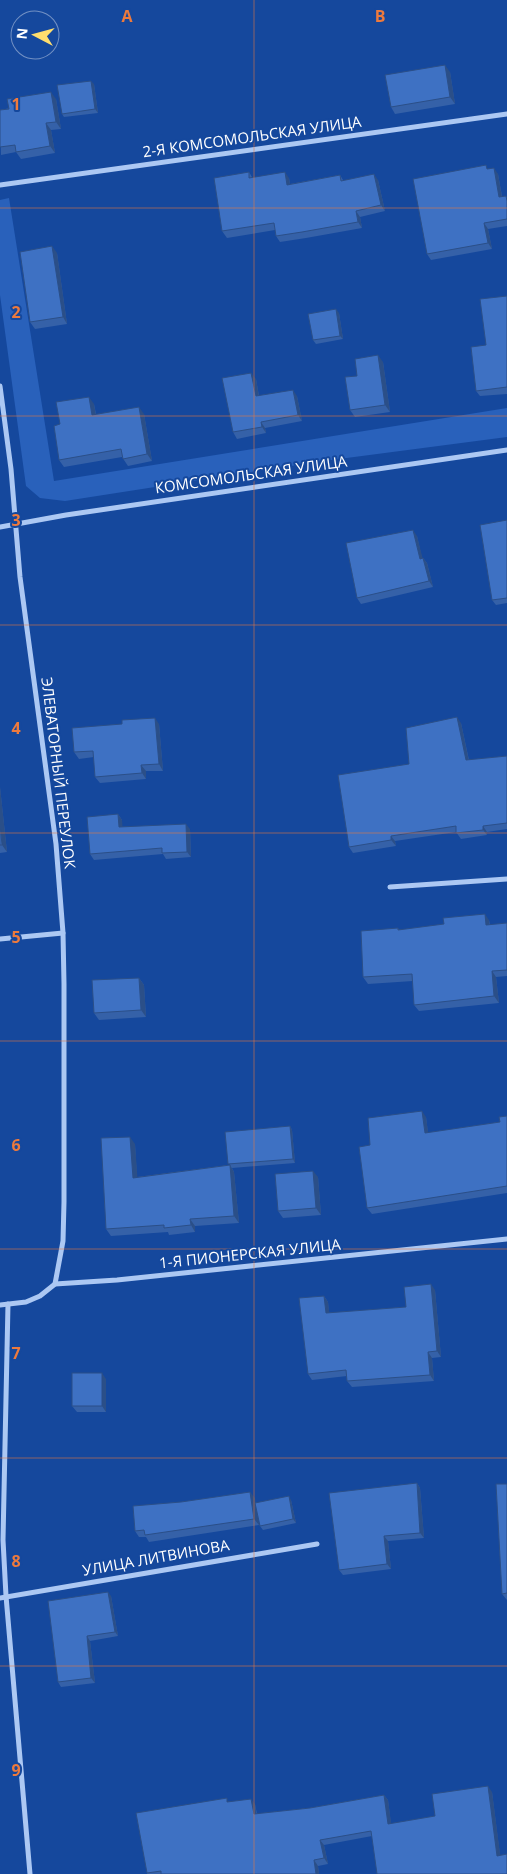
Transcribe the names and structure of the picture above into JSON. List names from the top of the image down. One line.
{"streets":{"street":["2-Я КОМСОМОЛЬСКАЯ УЛИЦА","КОМСОМОЛЬСКАЯ УЛИЦА","ЭЛЕВАТОРНЫЙ ПЕРЕУЛОК","1-Я ПИОНЕРСКАЯ УЛИЦА","УЛИЦА ЛИТВИНОВА"]},"crossings":[["КОМСОМОЛЬСКАЯ УЛИЦА","ЭЛЕВАТОРНЫЙ ПЕРЕУЛОК"],["ЭЛЕВАТОРНЫЙ ПЕРЕУЛОК","1-Я ПИОНЕРСКАЯ УЛИЦА"]],"north":"left","grid":{"columns":["A","B"],"rows":["1","2","3","4","5","6","7","8","9"]}}
